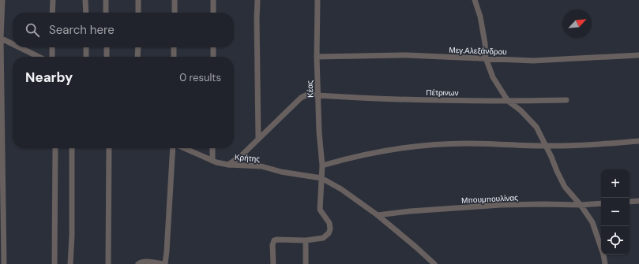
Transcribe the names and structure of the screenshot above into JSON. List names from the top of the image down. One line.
{"streets":{"street":["Μεγ.Αλεξάνδρου","Κέας","Πέτρινων","Κρήτης","Μπουμπουλίνας"]},"crossings":[["Μεγ.Αλεξάνδρου","Κέας"],["Κέας","Πέτρινων"],["Κέας","Κρήτης"],["Πέτρινων","Κρήτης"]],"north":"top right","page":{"search":"Search here","heading":["Nearby","0 results"],"map_buttons":["+","−"]}}
